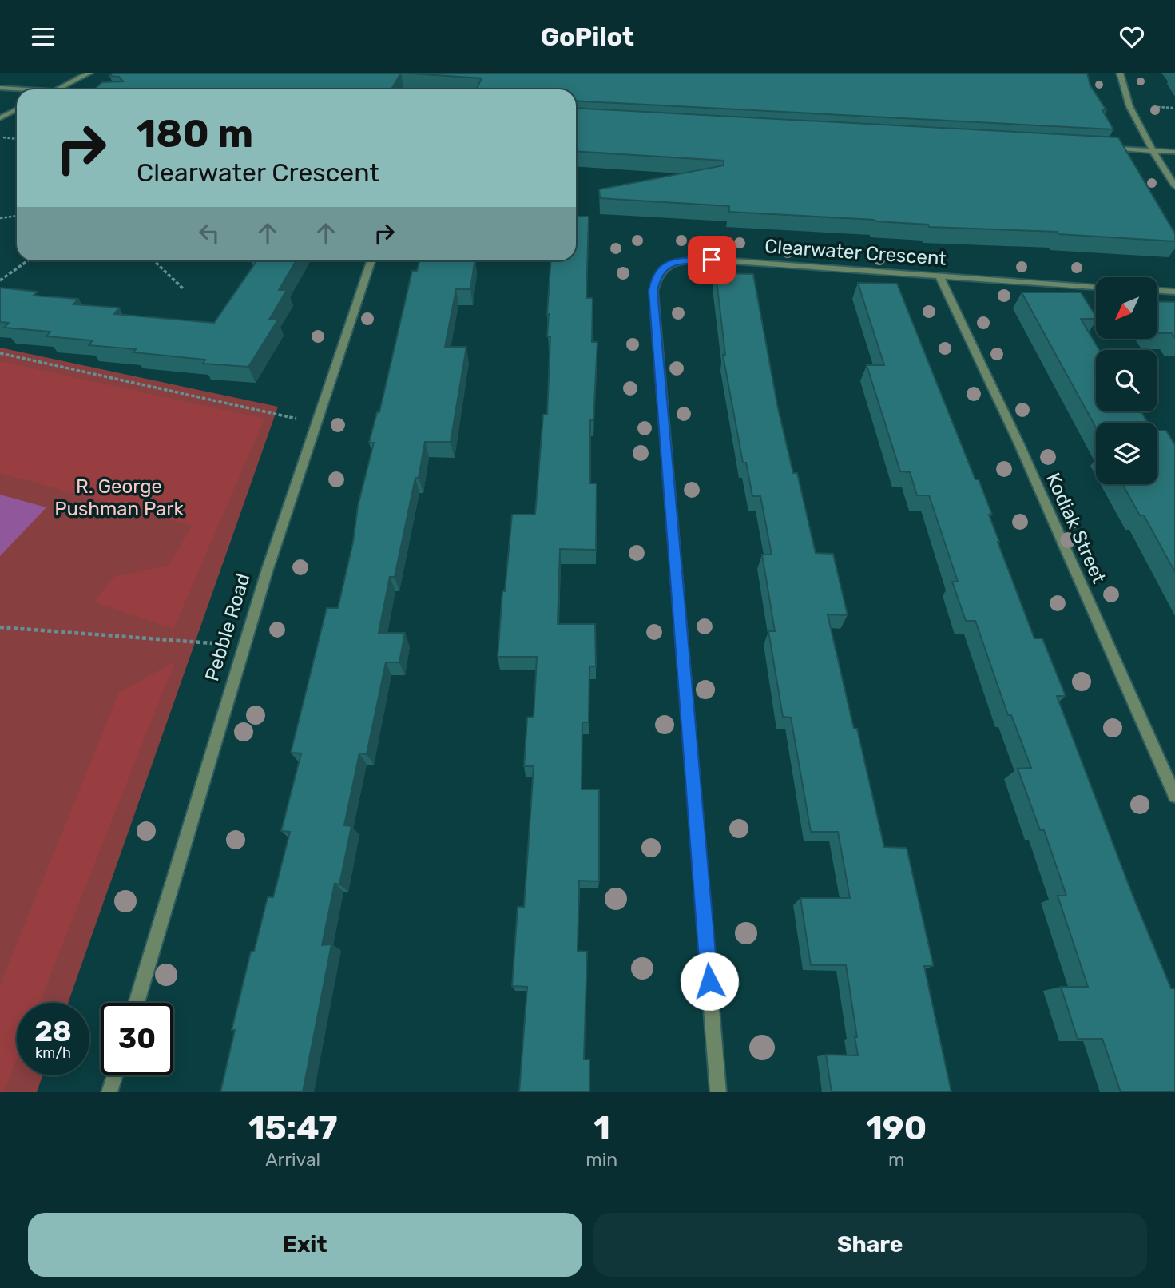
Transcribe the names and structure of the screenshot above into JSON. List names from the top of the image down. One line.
{"streets":{"street":["Clearwater Crescent","Kodiak Street","Pebble Road"]},"crossings":[["Clearwater Crescent","Kodiak Street"]],"parks":["R. George Pushman Park"],"north":"bottom left","page":{"header":"GoPilot","turn":["180 m","Clearwater Crescent"],"speed":"28 km/h","limit":"30","eta":["15:47","Arrival","1","min","190","m"],"buttons":["Exit","Share"]}}
